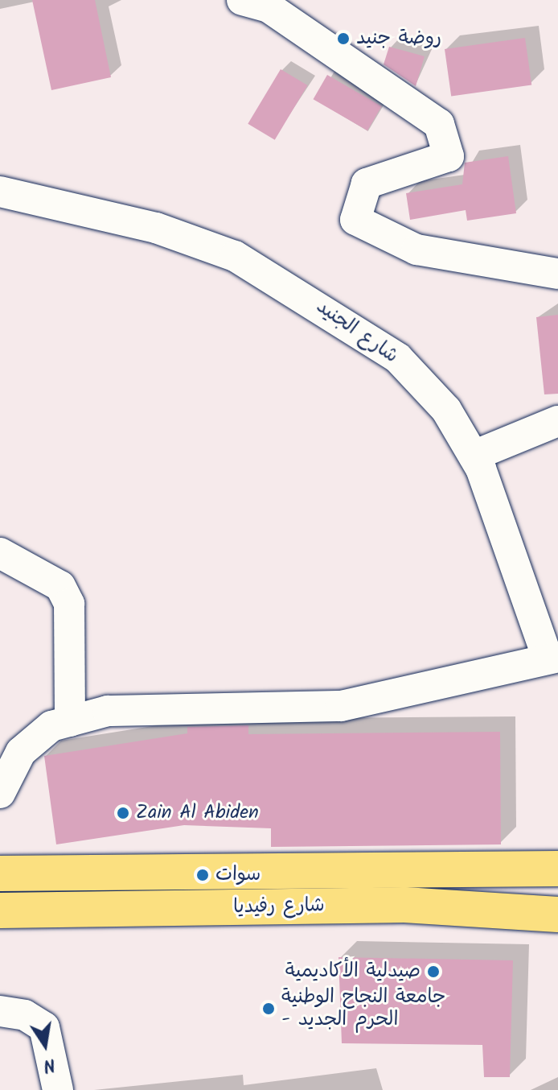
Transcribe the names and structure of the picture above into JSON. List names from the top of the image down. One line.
{"streets":{"main road":["شارع رفيديا"],"street":["شارع الجنيد"]},"places":["روضة جنيد","Zain Al Abiden","سوات","صيدلية الأكاديمية","جامعة النجاح الوطنية - الحرم الجديد"],"north":"bottom"}
